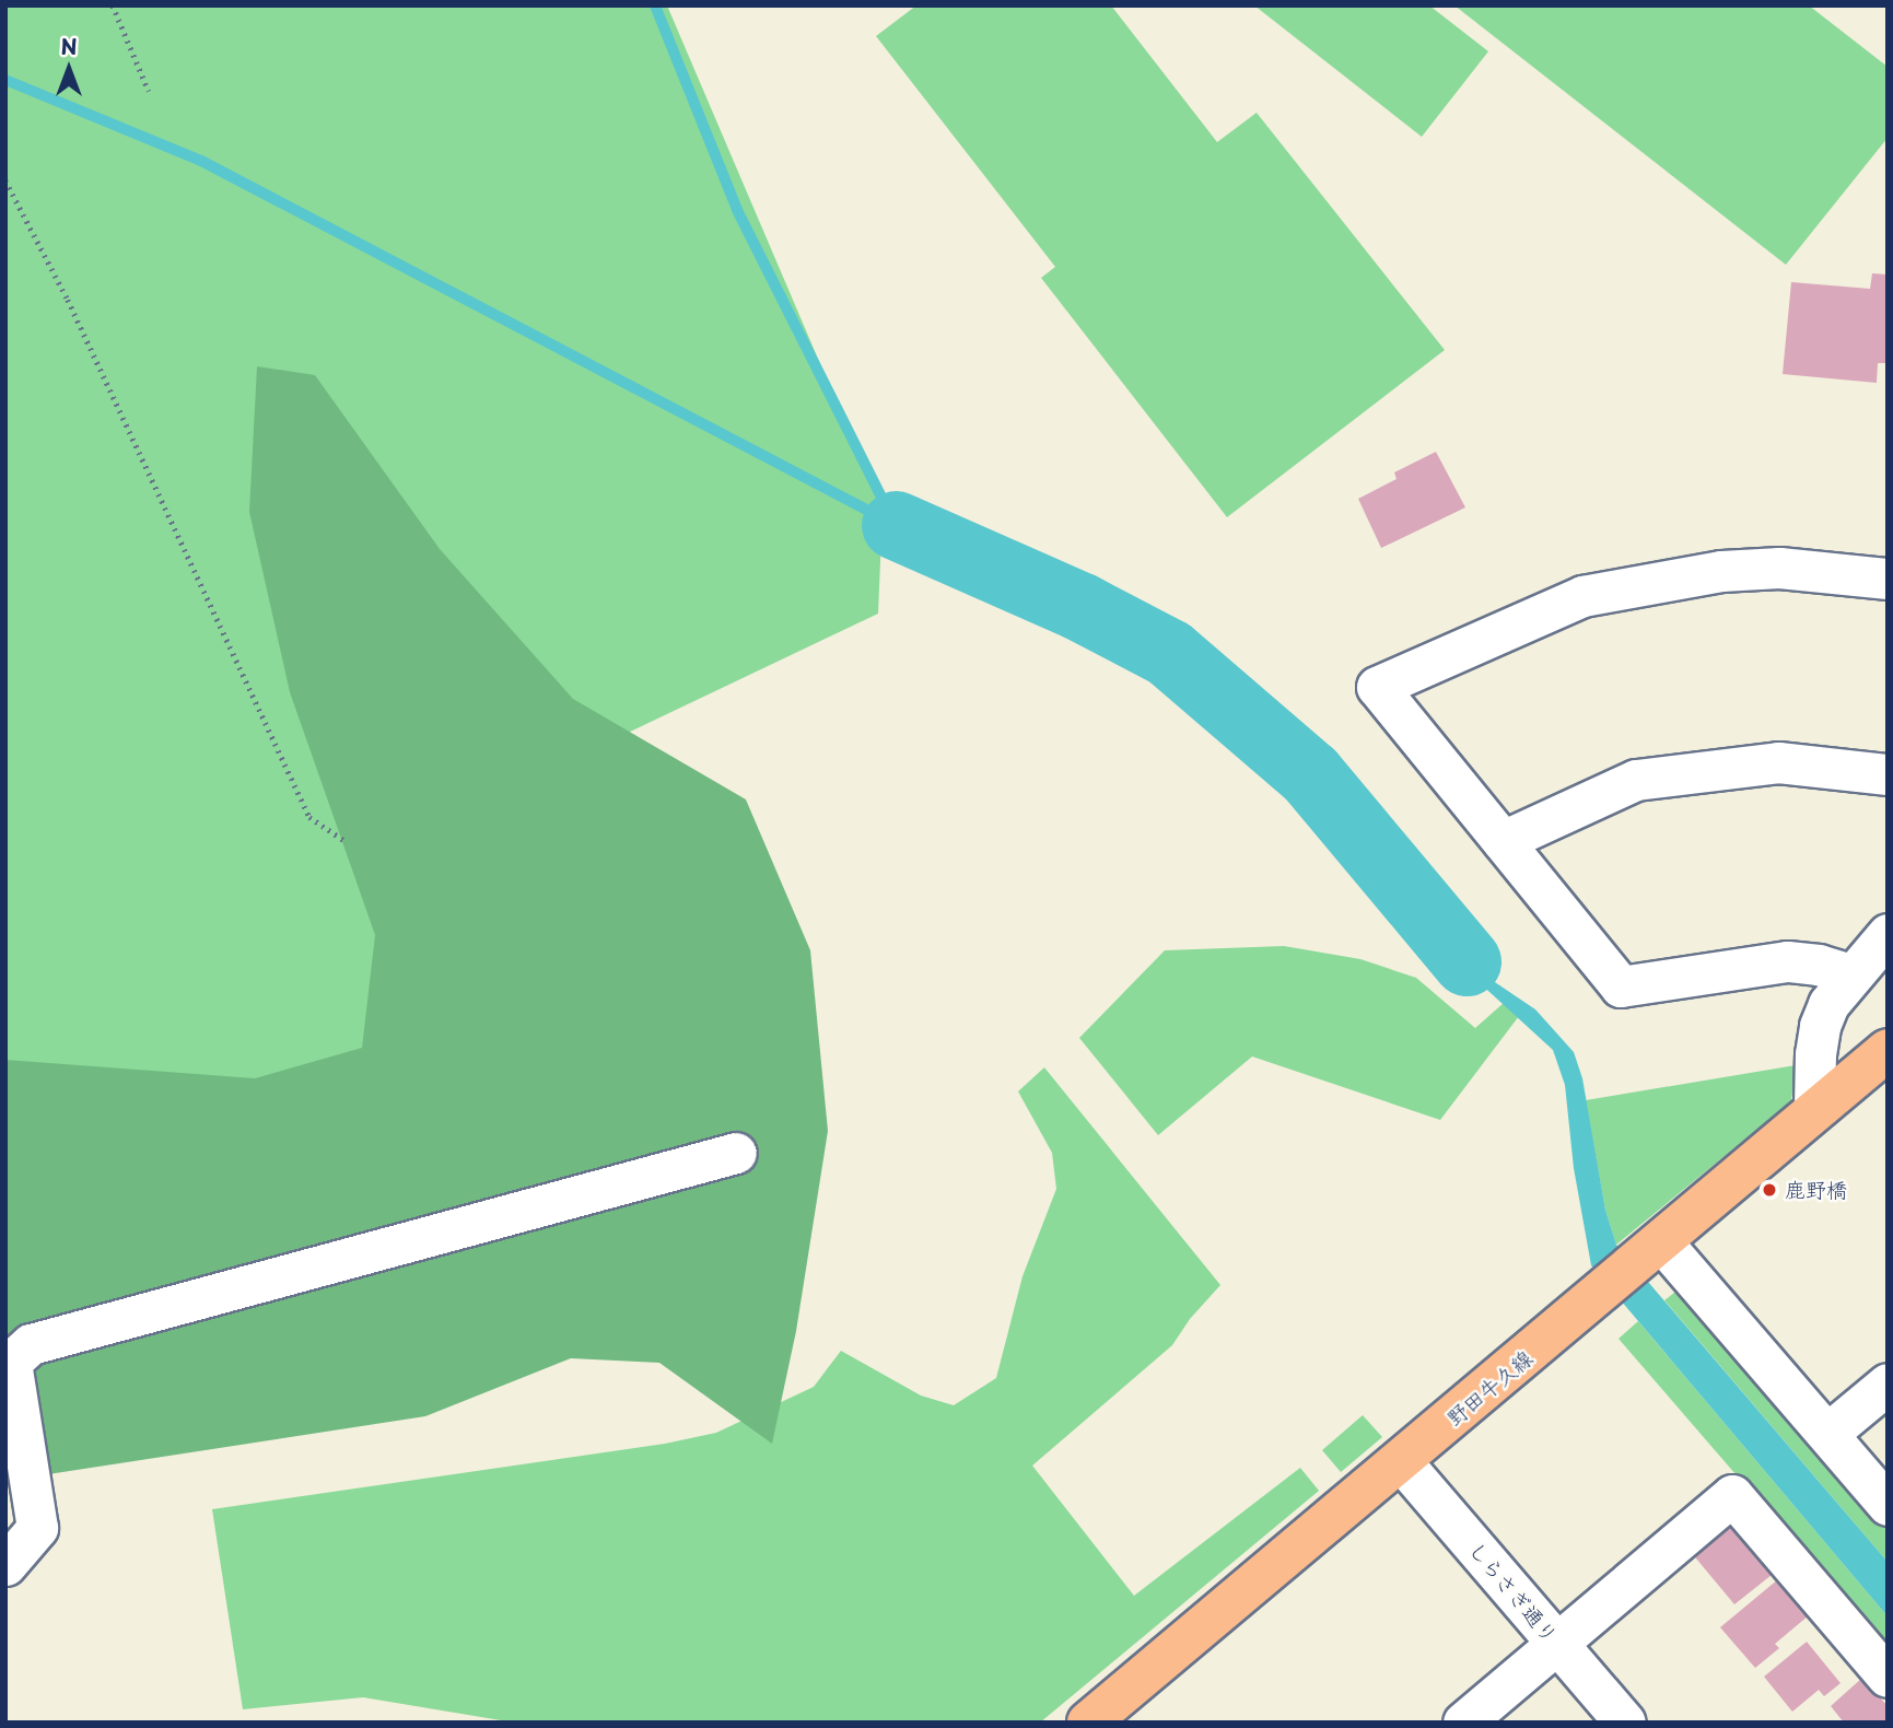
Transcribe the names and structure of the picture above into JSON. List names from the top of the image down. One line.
{"streets":{"main road":["野田牛久線"],"street":["しらさぎ通り"]},"crossings":[["野田牛久線","しらさぎ通り"]],"places":["鹿野橋"],"north":"top"}
